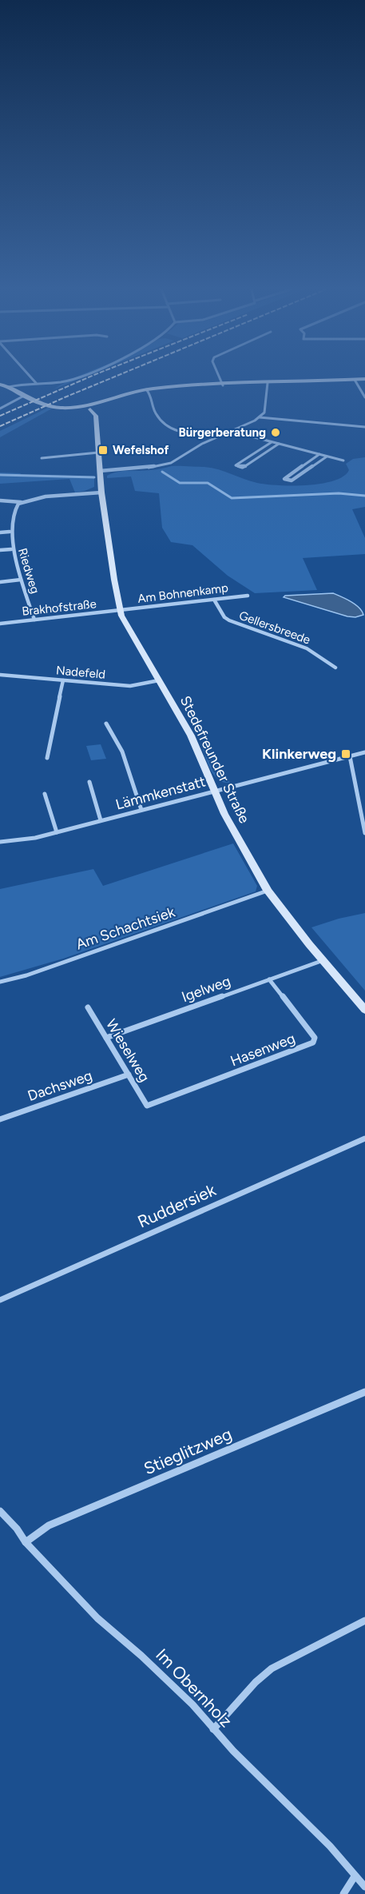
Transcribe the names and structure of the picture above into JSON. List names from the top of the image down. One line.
{"streets":{"street":["Riedweg","Am Bohnenkamp","Brakhofstraße","Gellersbreede","Nadefeld","Stedefreunder Straße","Lämmkenstatt","Am Schachtsiek","Igelweg","Hasenweg","Wieselweg","Dachsweg","Ruddersiek","Stieglitzweg","Im Obernholz"]},"crossings":[["Riedweg","Brakhofstraße"],["Am Bohnenkamp","Brakhofstraße"],["Am Bohnenkamp","Gellersbreede"],["Am Bohnenkamp","Stedefreunder Straße"],["Brakhofstraße","Stedefreunder Straße"],["Nadefeld","Stedefreunder Straße"],["Stedefreunder Straße","Lämmkenstatt"],["Stedefreunder Straße","Am Schachtsiek"],["Stedefreunder Straße","Igelweg"],["Igelweg","Hasenweg"],["Igelweg","Wieselweg"],["Hasenweg","Wieselweg"],["Wieselweg","Dachsweg"],["Stieglitzweg","Im Obernholz"]],"places":{"other":["Bürgerberatung"],"transit":["Wefelshof","Klinkerweg"]}}
